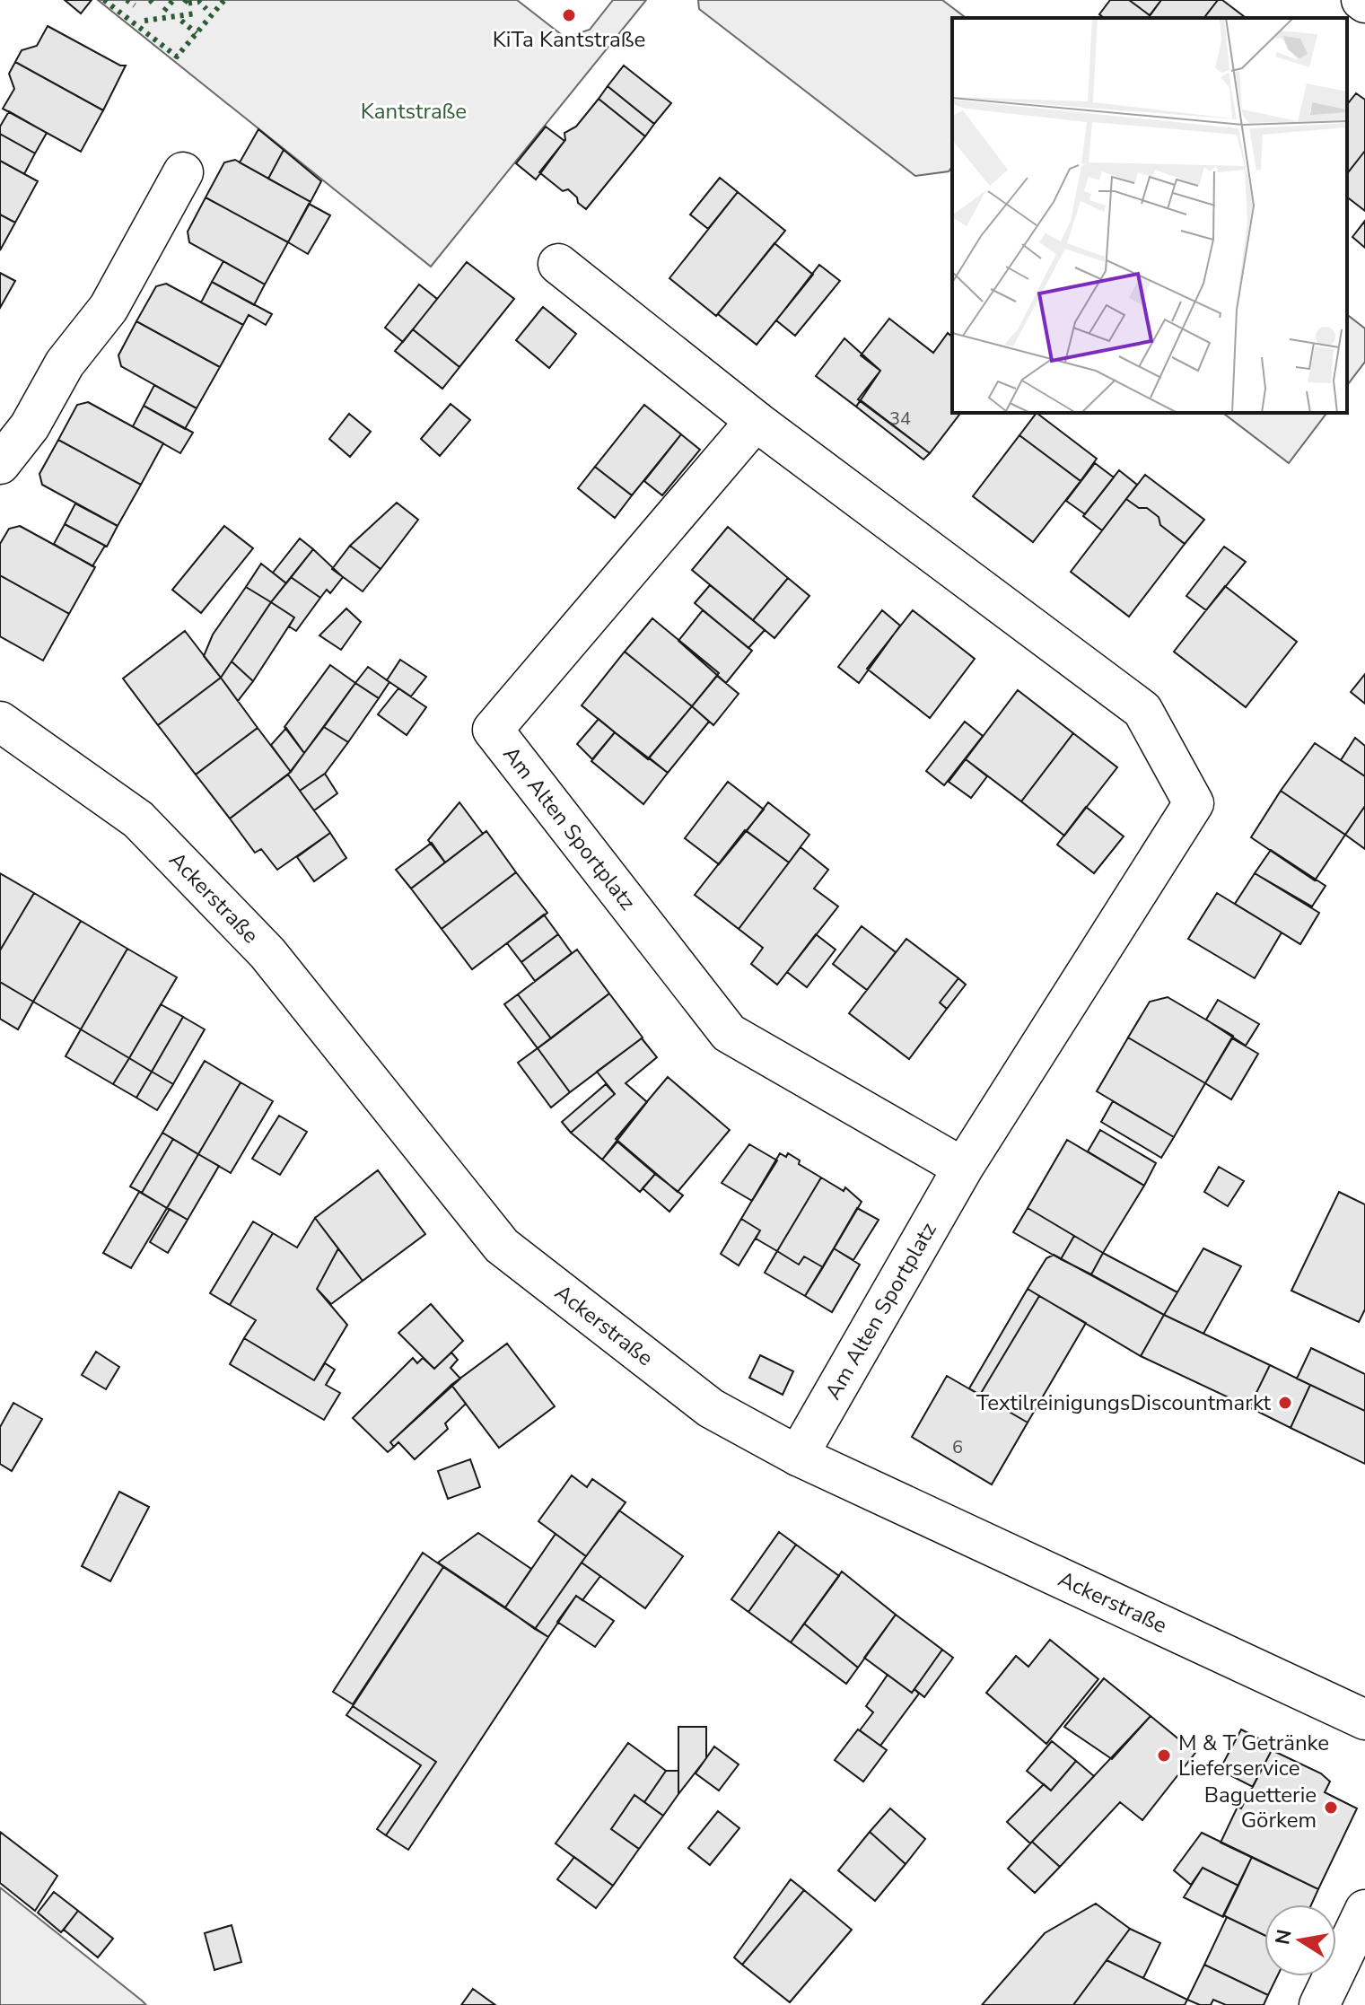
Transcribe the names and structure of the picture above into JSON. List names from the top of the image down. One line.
{"streets":{"street":["Am Alten Sportplatz","Ackerstraße"]},"crossings":[["Am Alten Sportplatz","Ackerstraße"]],"parks":["Kantstraße"],"places":["KiTa Kantstraße","TextilreinigungsDiscountmarkt","M & T Getränke Lieferservice","Baguetterie Görkem"],"house_numbers":["34","6"],"north":"left"}
